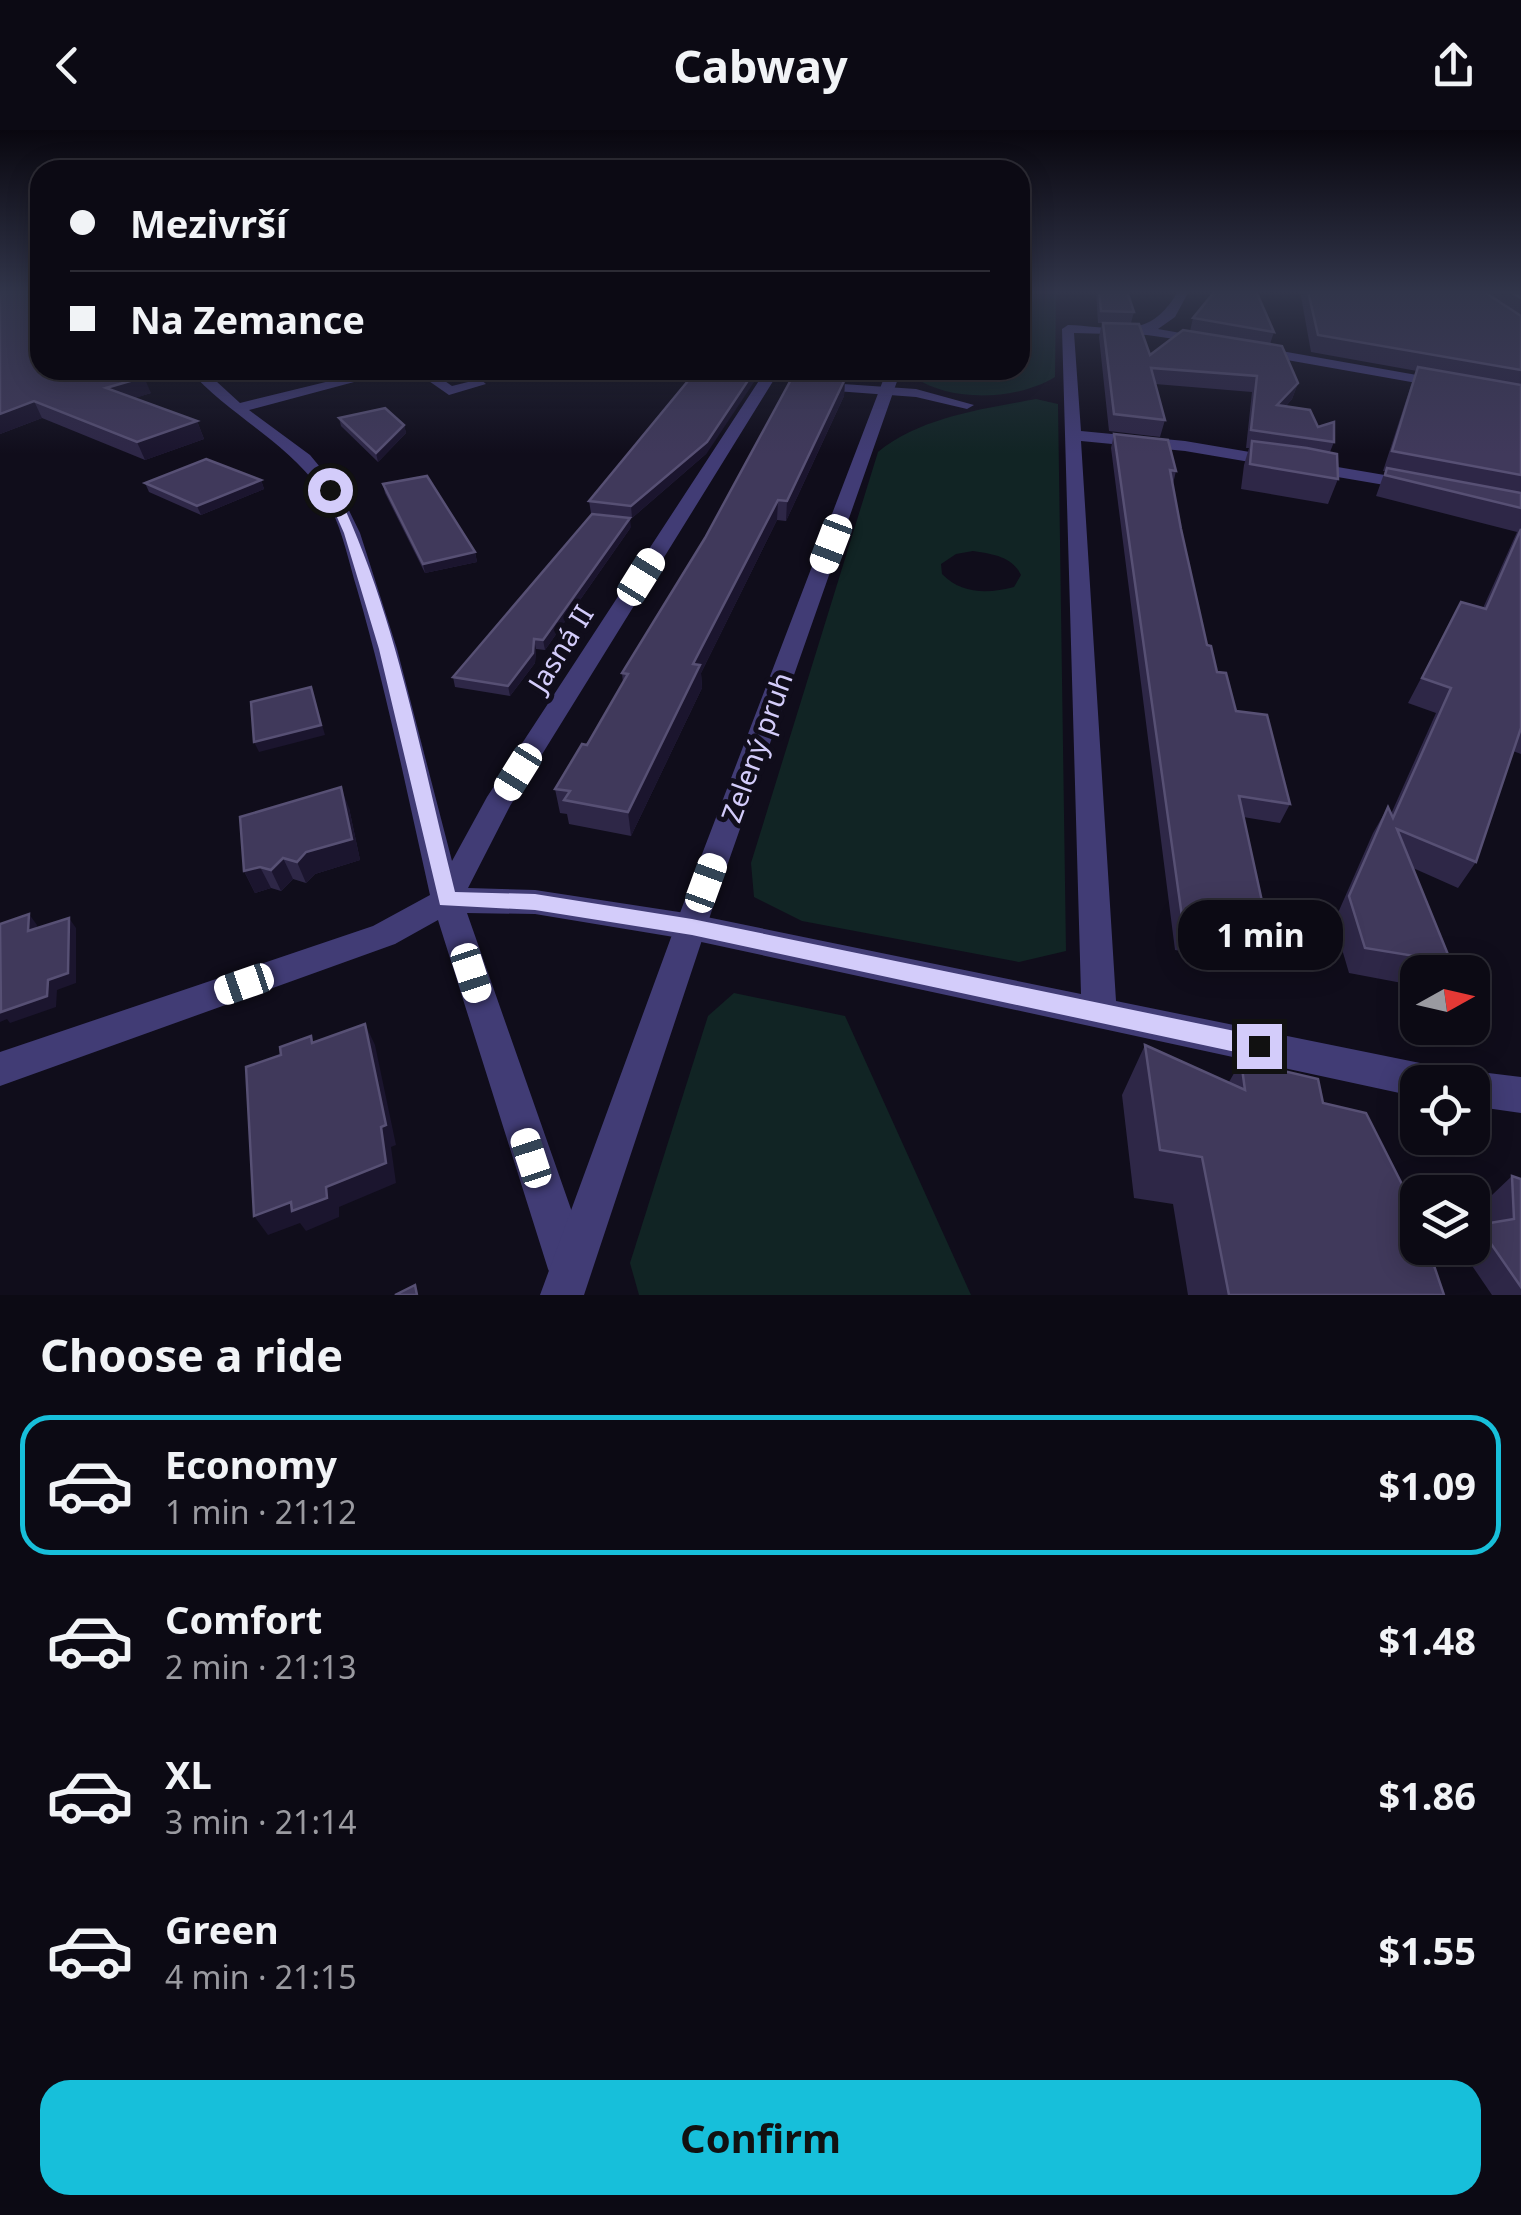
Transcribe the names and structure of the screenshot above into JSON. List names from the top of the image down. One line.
{"streets":{"street":["Jasná II","Zelený pruh"]},"north":"right","page":{"header":"Cabway","banner":["Mezivrší","Na Zemance"],"bubble":"1 min","heading":"Choose a ride","list":[{"name":"Economy","note":"1 min · 21:12","value":"$1.09"},{"name":"Comfort","note":"2 min · 21:13","value":"$1.48"},{"name":"XL","note":"3 min · 21:14","value":"$1.86"},{"name":"Green","note":"4 min · 21:15","value":"$1.55"}],"buttons":"Confirm"}}
